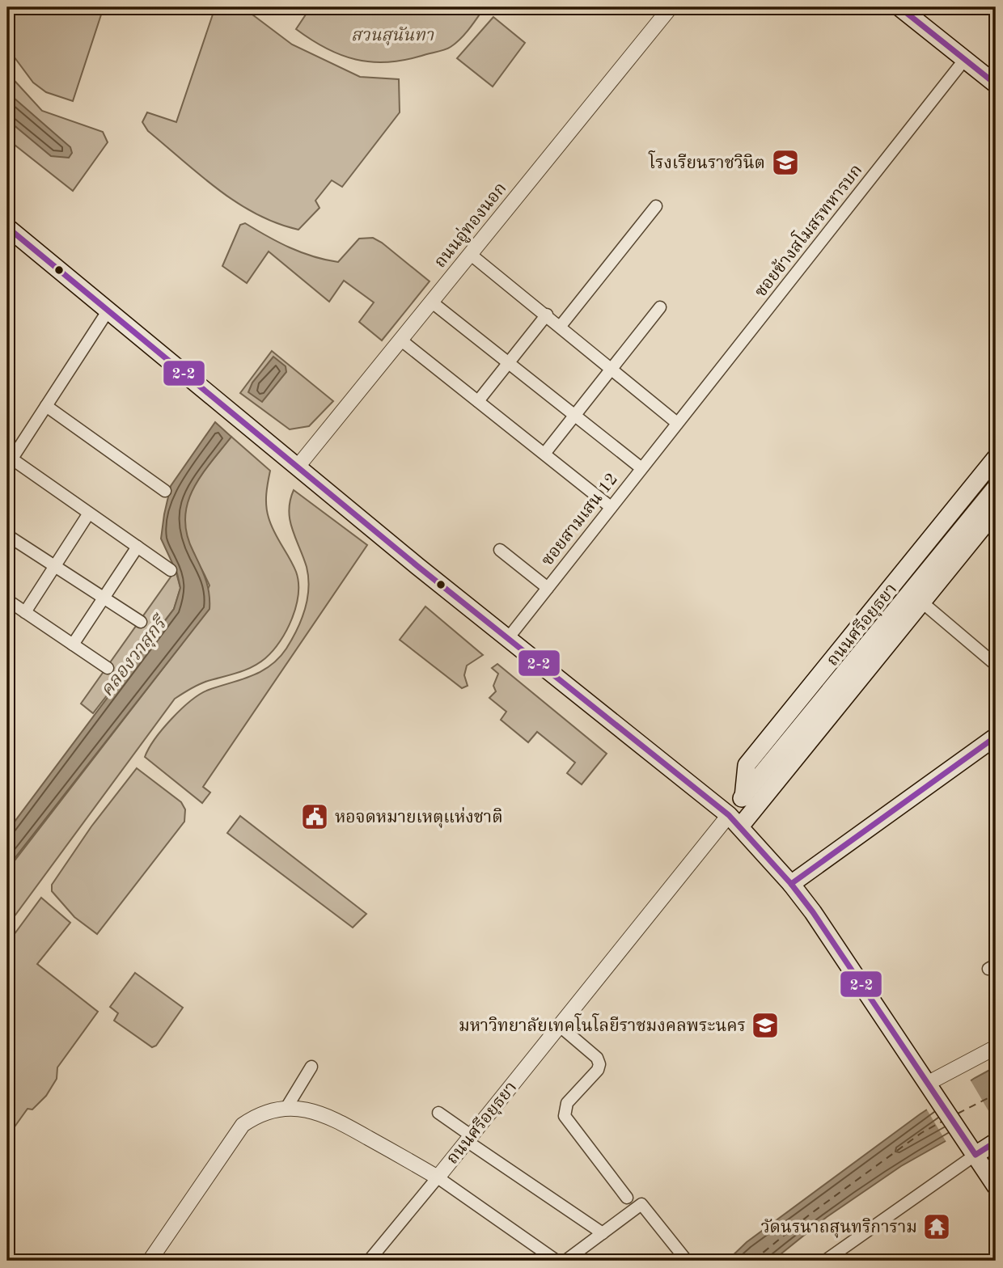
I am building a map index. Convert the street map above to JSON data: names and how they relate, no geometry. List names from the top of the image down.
{
  "streets": {
    "main road": ["ถนนศรีอยุธยา"],
    "street": ["ถนนอู่ทองนอก", "ซอยข้างสโมสรทหารบก", "ซอยสามเสน 12"]
  },
  "crossings": [
    ["ซอยข้างสโมสรทหารบก", "ซอยสามเสน 12"]
  ],
  "water": ["คลองวาสุกรี"],
  "parks": ["สวนสุนันทา"],
  "places": {
    "school or university": ["โรงเรียนราชวินิต", "มหาวิทยาลัยเทคโนโลยีราชมงคลพระนคร"],
    "public building": ["หอจดหมายเหตุแห่งชาติ"],
    "temple": ["วัดนรนาถสุนทริการาม"]
  },
  "lines": ["transit line 2-2"]
}
